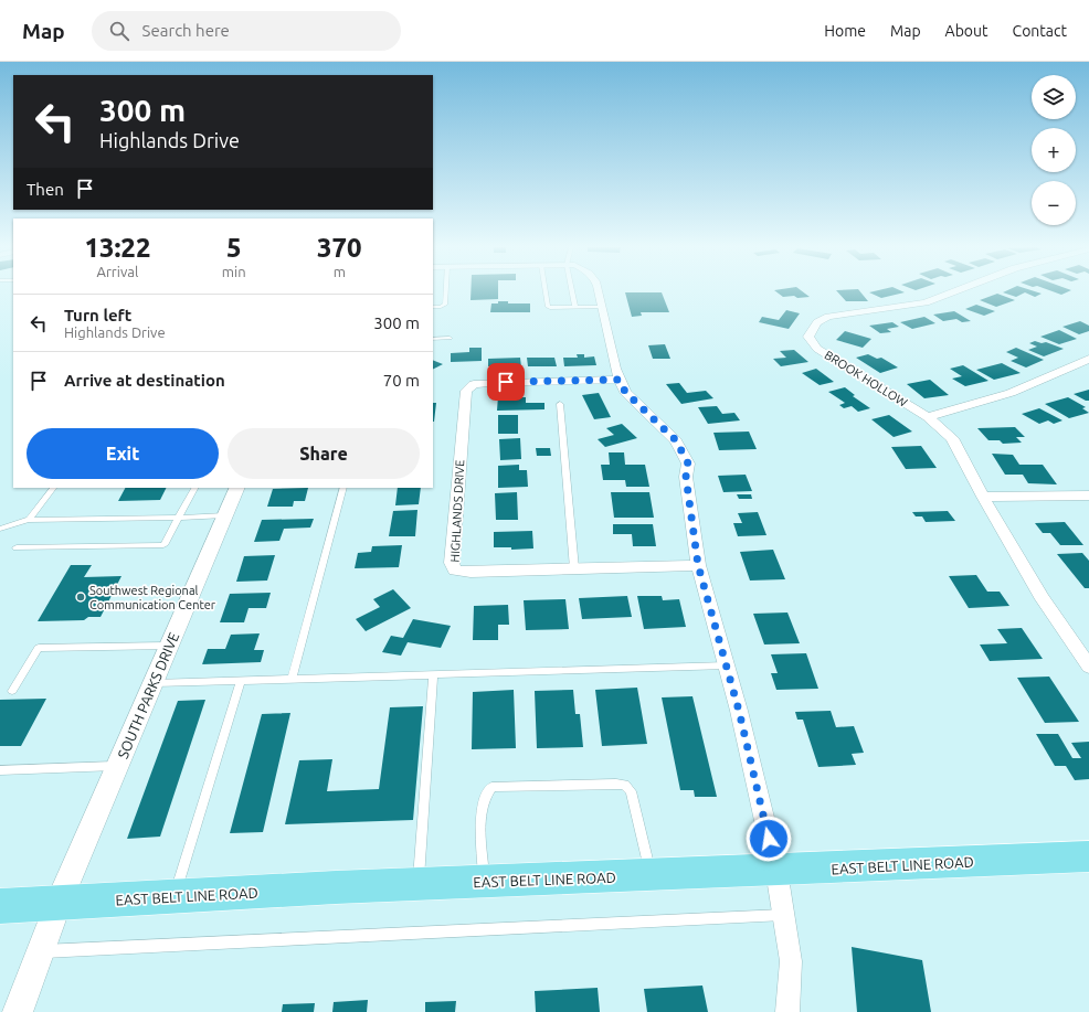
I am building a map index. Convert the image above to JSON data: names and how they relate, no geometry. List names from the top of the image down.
{
  "streets": {
    "main road": ["EAST BELT LINE ROAD"],
    "street": ["BROOK HOLLOW", "HIGHLANDS DRIVE", "SOUTH PARKS DRIVE"]
  },
  "crossings": [
    ["SOUTH PARKS DRIVE", "EAST BELT LINE ROAD"]
  ],
  "places": ["Southwest Regional Communication Center"],
  "page": {
    "header": "Map",
    "search": "Search here",
    "nav": [
      "Home",
      "Map",
      "About",
      "Contact"
    ],
    "map_buttons": ["+", "−"],
    "turn": ["300 m", "Highlands Drive"],
    "then": "Then",
    "eta": [
      "13:22",
      "Arrival",
      "5",
      "min",
      "370",
      "m"
    ],
    "list": [
      {
        "name": "Turn left",
        "note": "Highlands Drive",
        "value": "300 m"
      },
      {
        "name": "Arrive at destination",
        "value": "70 m"
      }
    ],
    "buttons": ["Exit", "Share"]
  }
}
